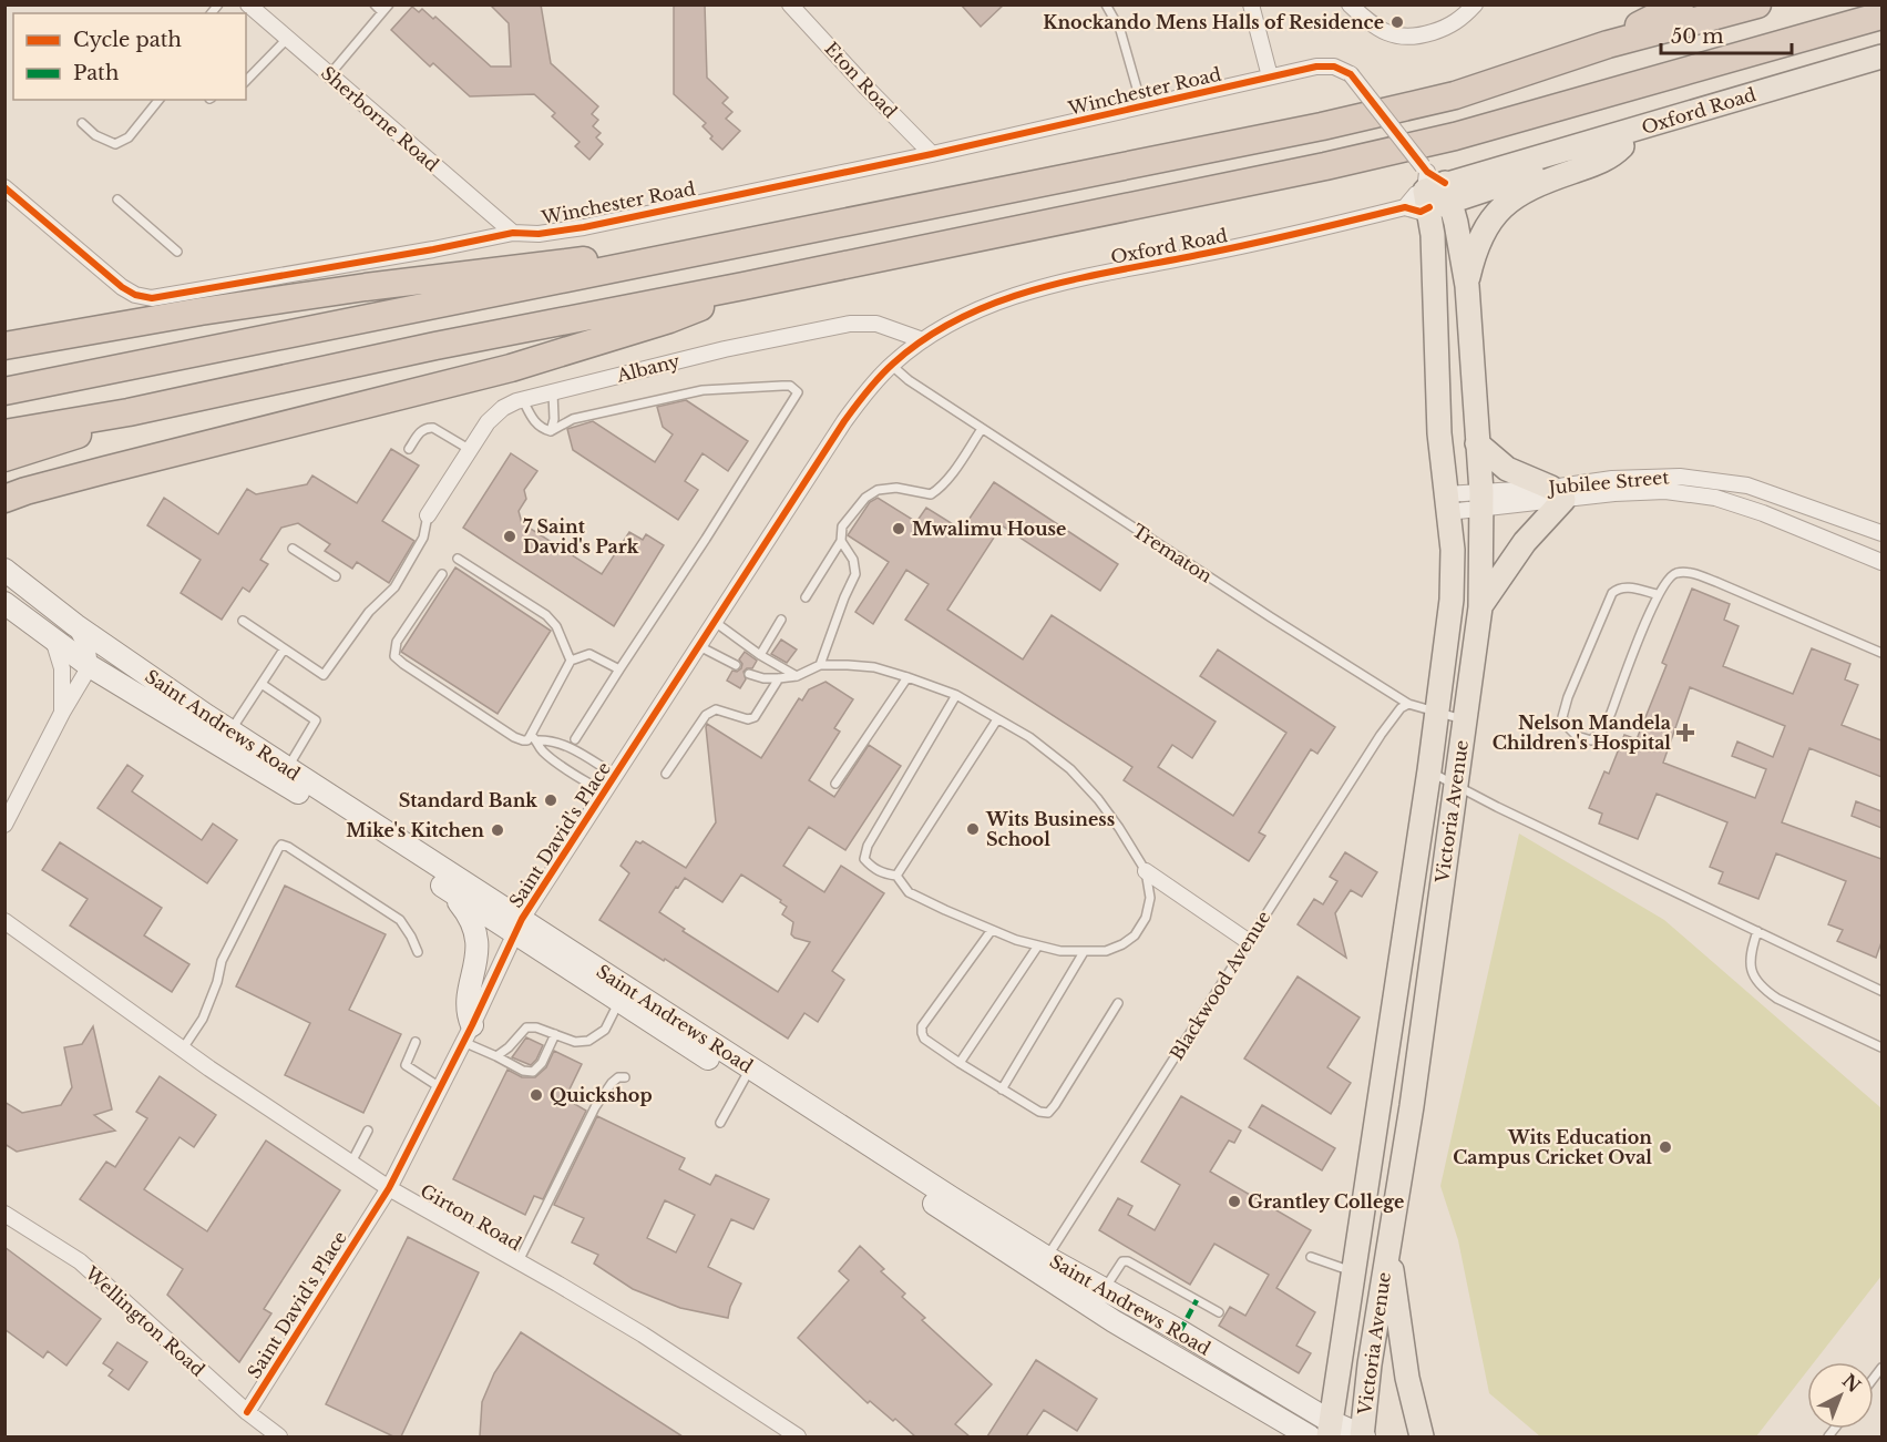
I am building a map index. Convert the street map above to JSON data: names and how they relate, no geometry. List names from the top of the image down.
{
  "streets": {
    "main road": ["Oxford Road", "Saint Andrews Road", "Victoria Avenue"],
    "street": [
      "Eton Road",
      "Winchester Road",
      "Sherborne Road",
      "Albany",
      "Jubilee Street",
      "Saint David's Place",
      "Girton Road",
      "Wellington Road"
    ],
    "lane": ["Trematon", "Blackwood Avenue"]
  },
  "crossings": [
    ["Eton Road", "Winchester Road"],
    ["Winchester Road", "Oxford Road"],
    ["Winchester Road", "Sherborne Road"],
    ["Winchester Road", "Victoria Avenue"],
    ["Oxford Road", "Albany"],
    ["Oxford Road", "Victoria Avenue"],
    ["Oxford Road", "Saint David's Place"],
    ["Albany", "Saint David's Place"],
    ["Jubilee Street", "Victoria Avenue"],
    ["Trematon", "Victoria Avenue"],
    ["Trematon", "Saint David's Place"],
    ["Trematon", "Blackwood Avenue"],
    ["Saint Andrews Road", "Victoria Avenue"],
    ["Saint Andrews Road", "Saint David's Place"],
    ["Saint Andrews Road", "Blackwood Avenue"],
    ["Saint David's Place", "Girton Road"],
    ["Saint David's Place", "Wellington Road"]
  ],
  "places": {
    "other": [
      "Knockando Mens Halls of Residence",
      "Mwalimu House",
      "7 Saint David's Park",
      "Standard Bank",
      "Wits Business School",
      "Mike's Kitchen",
      "Quickshop",
      "Wits Education Campus Cricket Oval",
      "Grantley College"
    ],
    "health": ["Nelson Mandela Children's Hospital"]
  },
  "legend": ["Cycle path", "Path"],
  "scale_bar": "50 m",
  "north": "top right"
}
